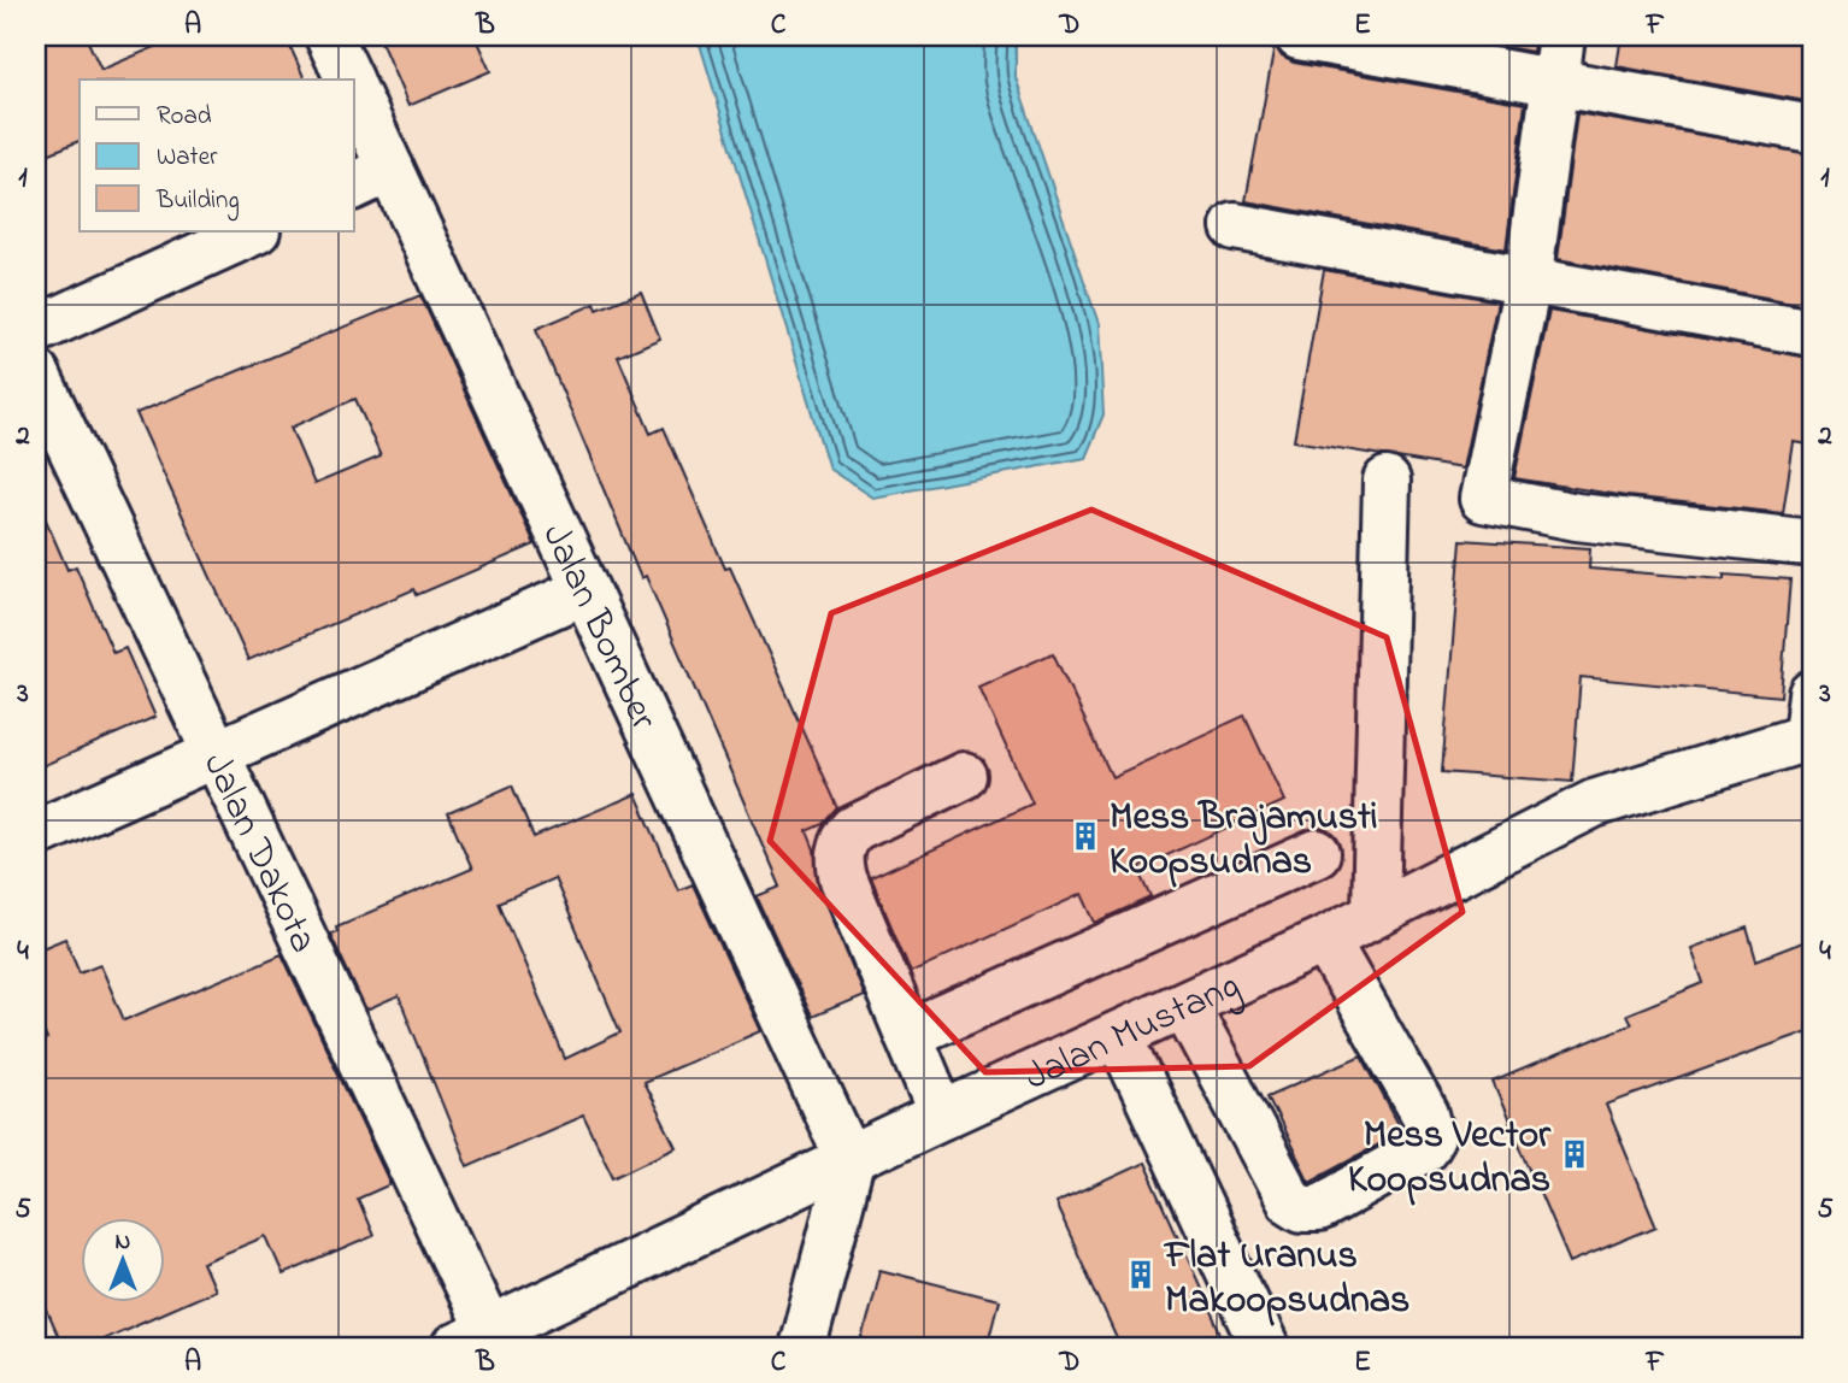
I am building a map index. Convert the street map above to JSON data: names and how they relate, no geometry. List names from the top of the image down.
{
  "streets": {
    "lane": ["Jalan Bomber", "Jalan Dakota", "Jalan Mustang"]
  },
  "crossings": [
    ["Jalan Bomber", "Jalan Mustang"],
    ["Jalan Dakota", "Jalan Mustang"]
  ],
  "places": {
    "building": ["Mess Brajamusti Koopsudnas", "Mess Vector Koopsudnas", "Flat Uranus Makoopsudnas"]
  },
  "legend": ["Road", "Water", "Building"],
  "north": "top",
  "grid": {
    "columns": [
      "A",
      "B",
      "C",
      "D",
      "E",
      "F"
    ],
    "rows": [
      "1",
      "2",
      "3",
      "4",
      "5"
    ]
  }
}
